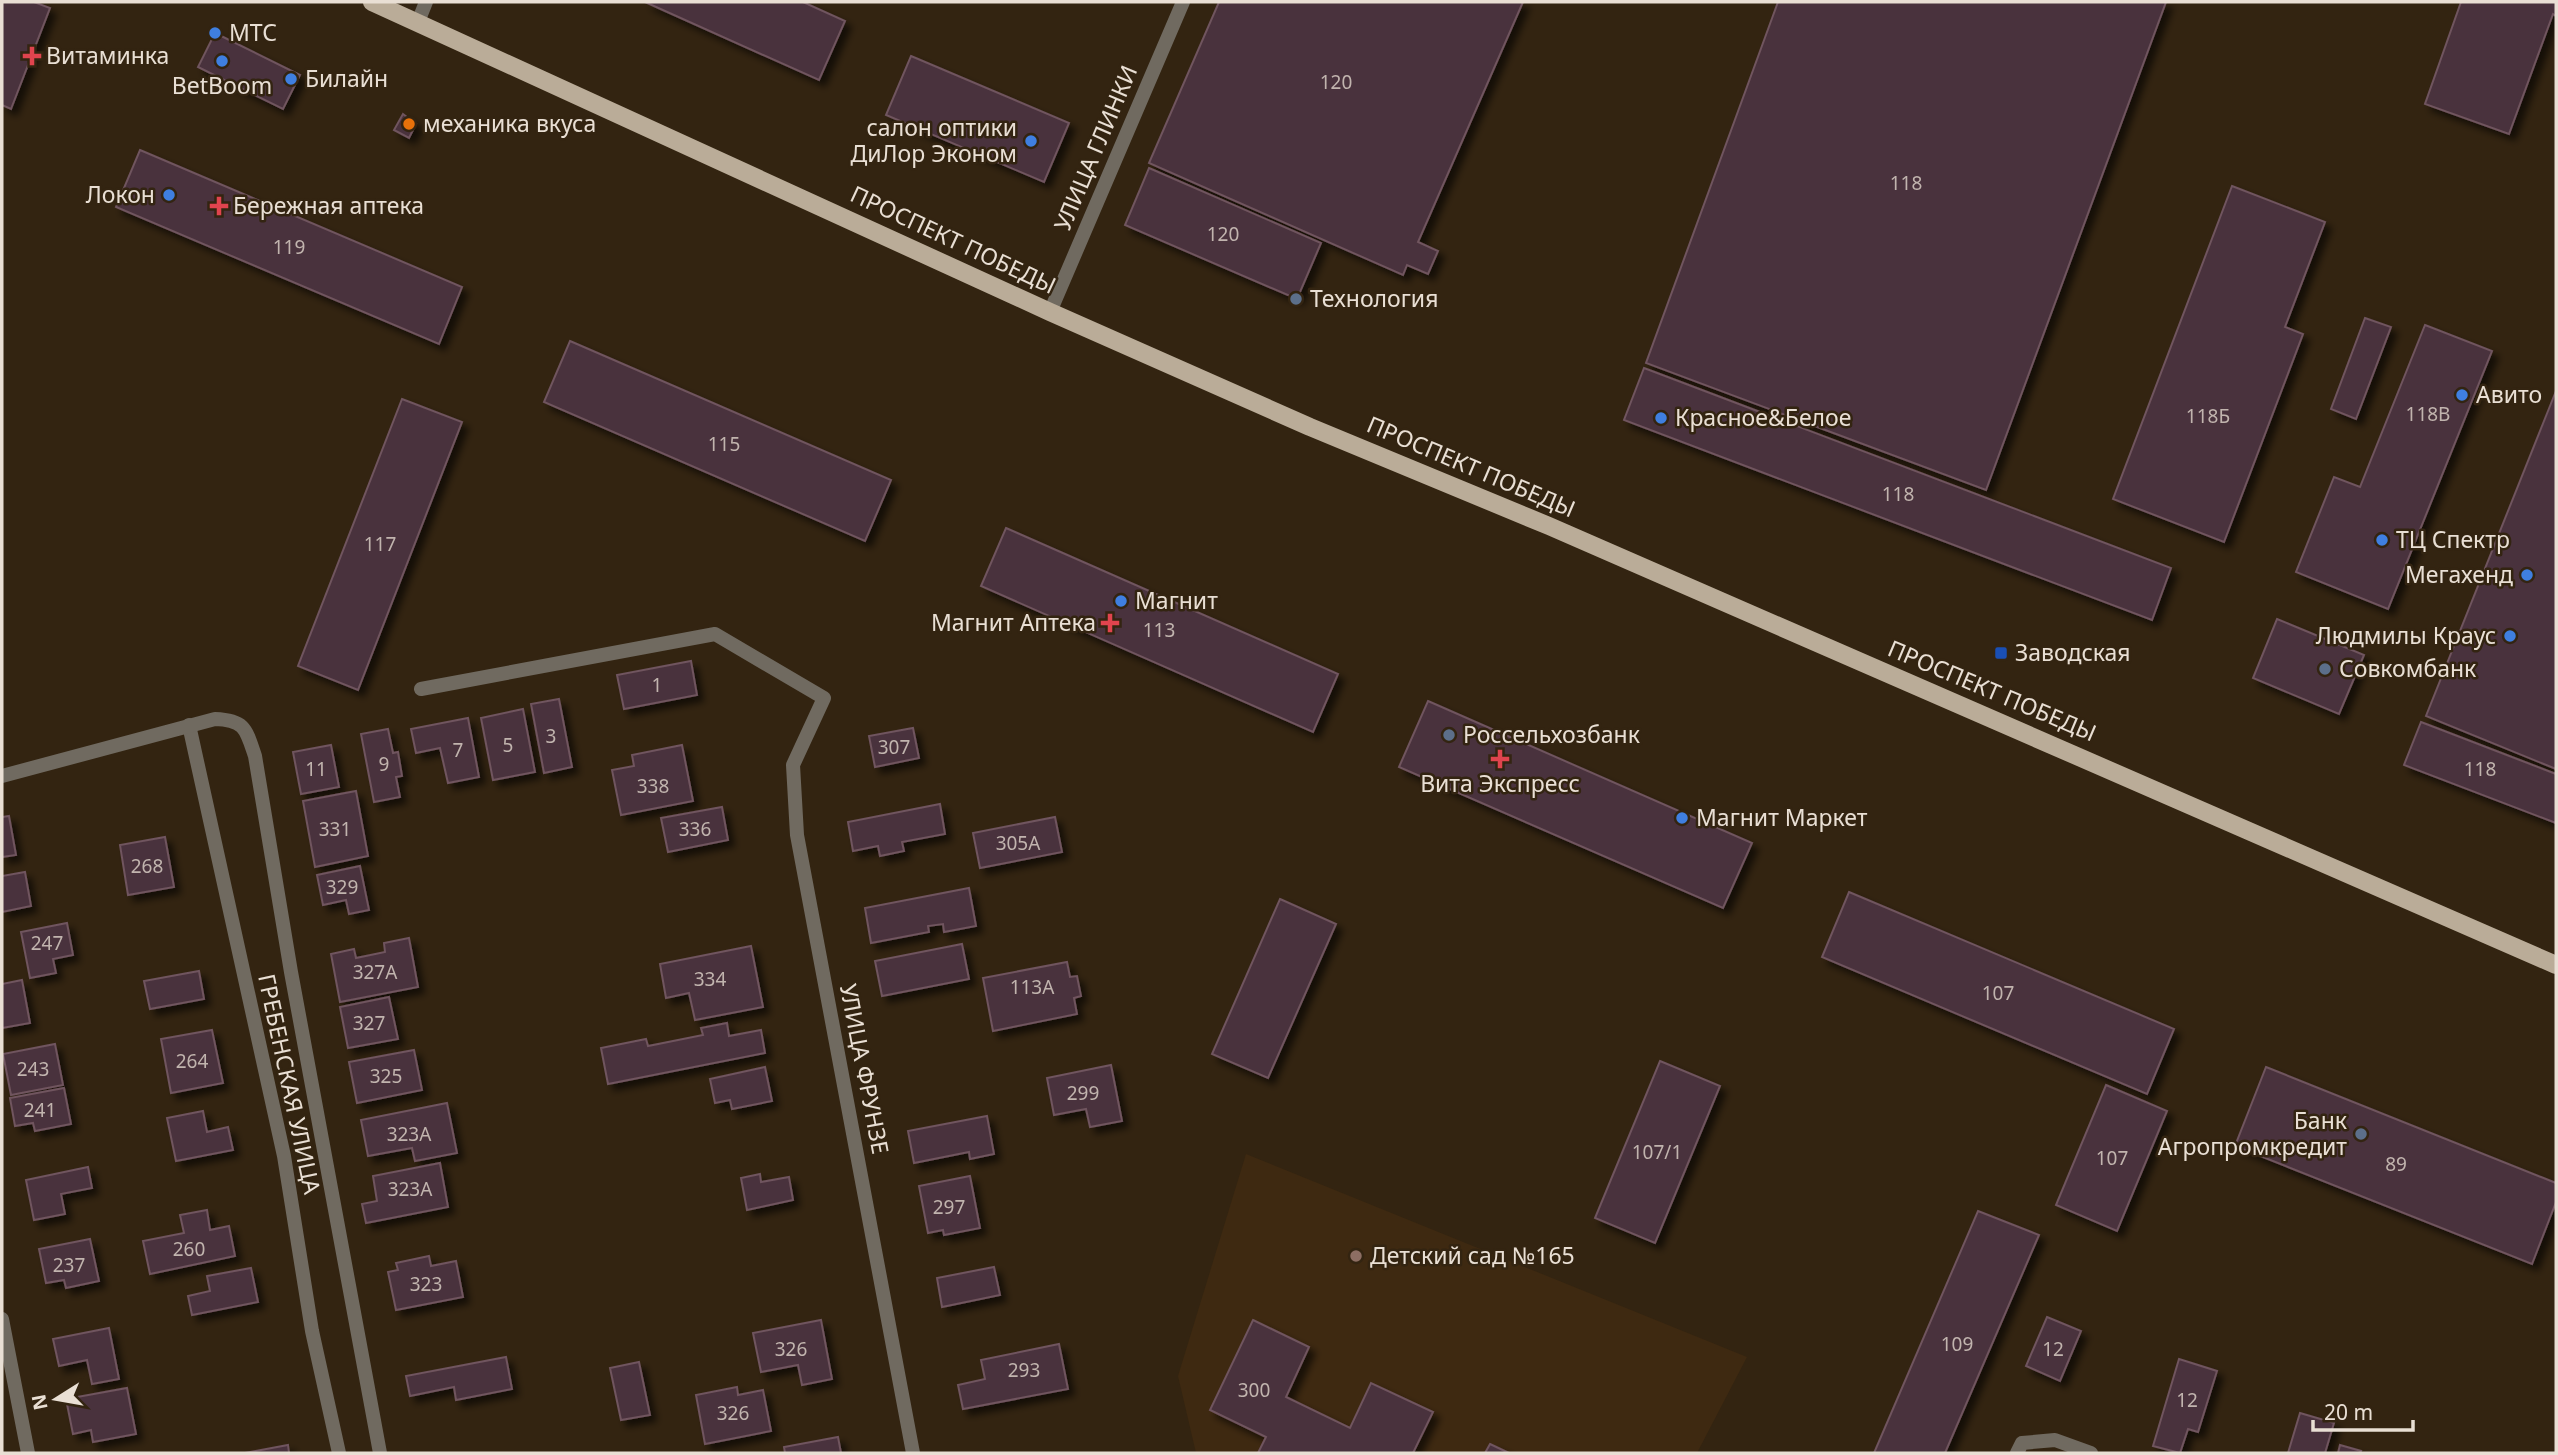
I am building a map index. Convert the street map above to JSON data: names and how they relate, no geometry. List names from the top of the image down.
{
  "streets": {
    "main road": ["ПРОСПЕКТ ПОБЕДЫ"],
    "street": ["УЛИЦА ГЛИНКИ", "УЛИЦА ФРУНЗЕ", "ГРЕБЕНСКАЯ УЛИЦА"]
  },
  "crossings": [
    ["УЛИЦА ГЛИНКИ", "ПРОСПЕКТ ПОБЕДЫ"]
  ],
  "places": {
    "other": [
      "МТС",
      "BetBoom",
      "Билайн",
      "механика вкуса",
      "салон оптики ДиЛор Эконом",
      "Локон",
      "Технология",
      "Авито",
      "Красное&Белое",
      "ТЦ Спектр",
      "Мегахенд",
      "Магнит",
      "Людмилы Краус",
      "Совкомбанк",
      "Россельхозбанк",
      "Магнит Маркет",
      "Банк Агропромкредит",
      "Детский сад №165"
    ],
    "health": [
      "Витаминка",
      "Бережная аптека",
      "Магнит Аптека",
      "Вита Экспресс"
    ],
    "transit": ["Заводская"]
  },
  "house_numbers": [
    "120",
    "118",
    "120",
    "119",
    "118В",
    "118Б",
    "115",
    "118",
    "117",
    "113",
    "1",
    "3",
    "5",
    "307",
    "7",
    "9",
    "11",
    "118",
    "338",
    "331",
    "336",
    "305А",
    "268",
    "329",
    "247",
    "327А",
    "334",
    "113А",
    "107",
    "327",
    "264",
    "243",
    "325",
    "299",
    "241",
    "323А",
    "107/1",
    "107",
    "89",
    "323А",
    "297",
    "260",
    "237",
    "323",
    "109",
    "326",
    "12",
    "293",
    "300",
    "12",
    "326"
  ],
  "scale_bar": "20 m",
  "north": "left"
}
